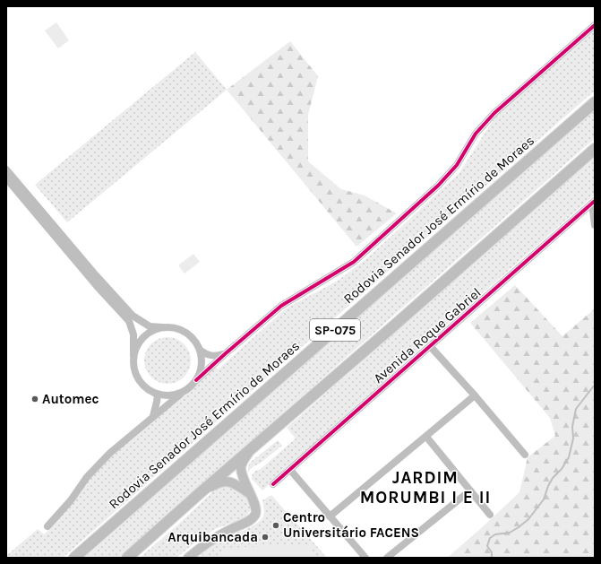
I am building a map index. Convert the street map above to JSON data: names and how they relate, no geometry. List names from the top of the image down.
{
  "streets": {
    "highway": ["Rodovia Senador José Ermírio de Moraes", "SP-075"],
    "street": ["Avenida Roque Gabriel"]
  },
  "districts": ["JARDIM MORUMBI I E II"],
  "places": ["Automec", "Centro Universitário FACENS", "Arquibancada"]
}
